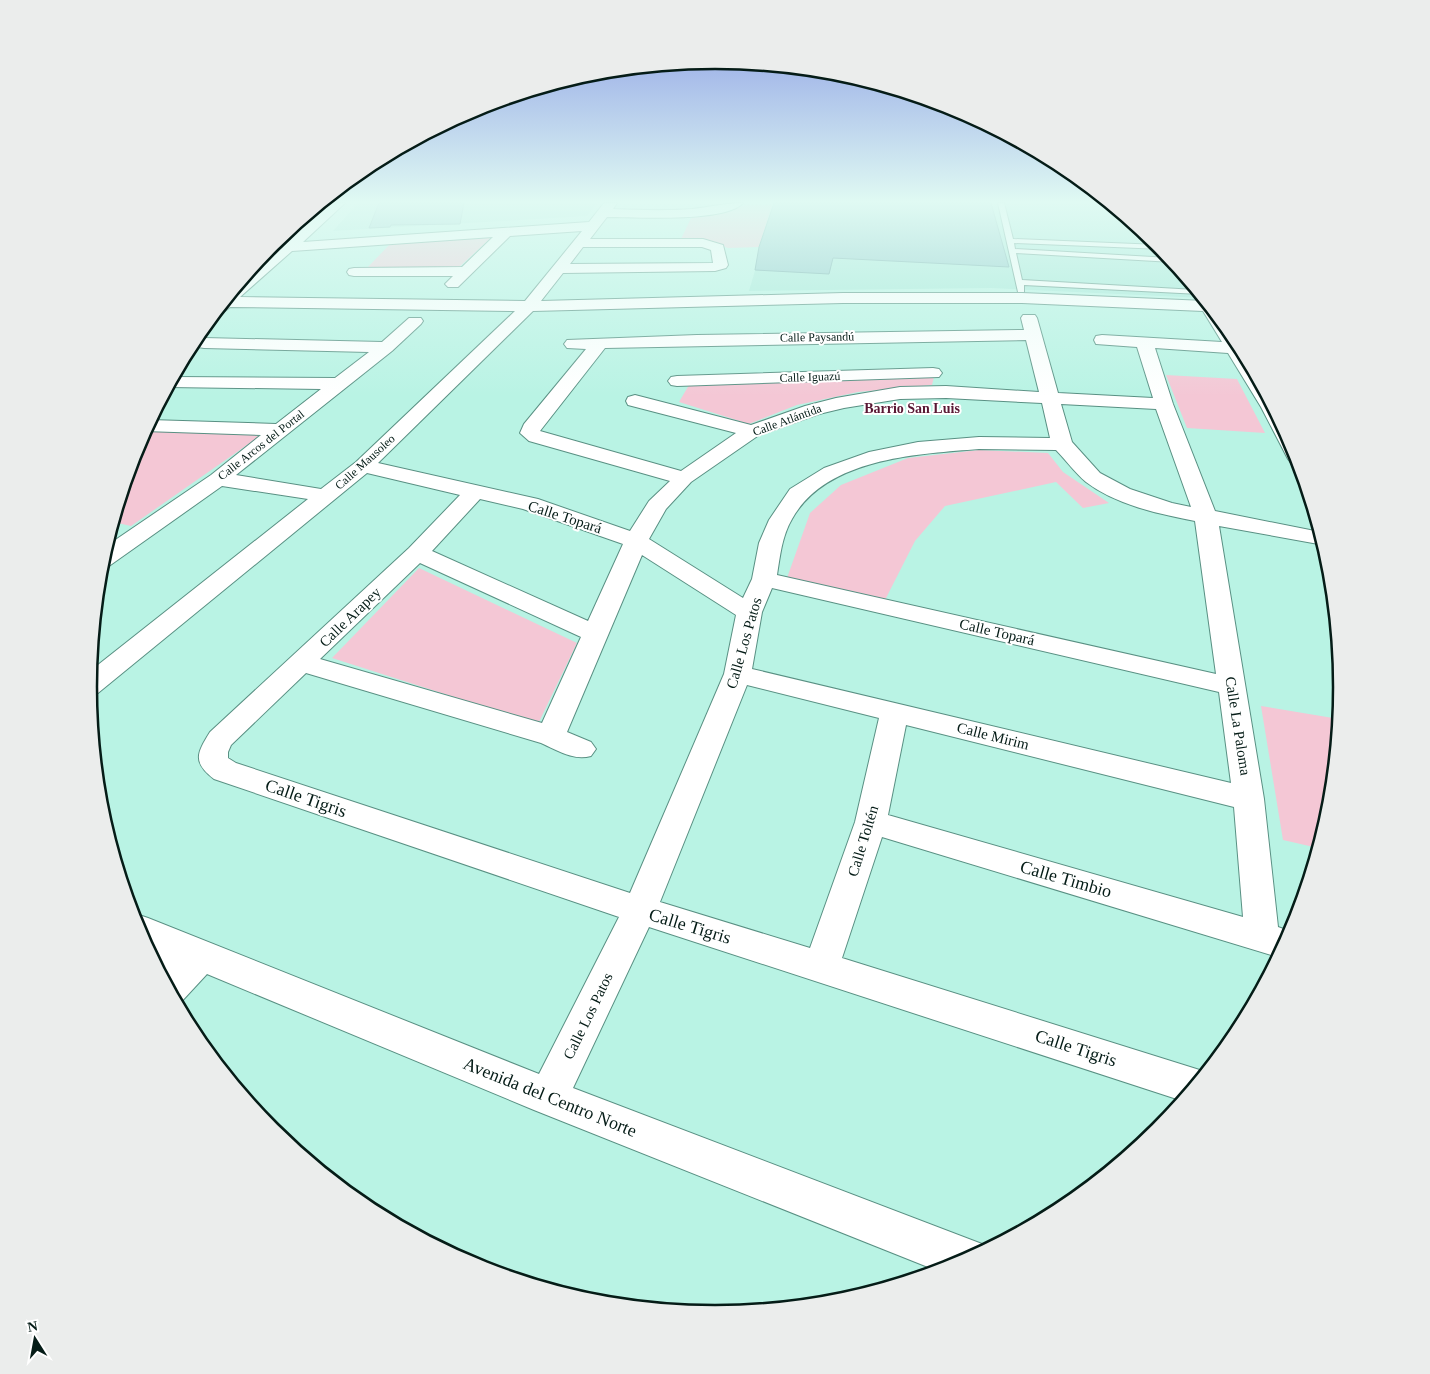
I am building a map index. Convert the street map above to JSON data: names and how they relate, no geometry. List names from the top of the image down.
{
  "streets": {
    "street": [
      "Calle Paysandú",
      "Calle Iguazú",
      "Calle Atlántida",
      "Calle Arcos del Portal",
      "Calle Mausoleo",
      "Calle Topará",
      "Calle Arapey",
      "Calle Los Patos",
      "Calle La Paloma",
      "Calle Mirim",
      "Calle Tigris",
      "Calle Toltén",
      "Calle Timbio",
      "Avenida del Centro Norte"
    ]
  },
  "crossings": [
    ["Calle Iguazú", "Calle Atlántida"],
    ["Calle Atlántida", "Calle Topará"],
    ["Calle Atlántida", "Calle La Paloma"],
    ["Calle Mausoleo", "Calle Topará"],
    ["Calle Topará", "Calle Arapey"],
    ["Calle Topará", "Calle Los Patos"],
    ["Calle Topará", "Calle La Paloma"],
    ["Calle Arapey", "Calle Tigris"],
    ["Calle Los Patos", "Calle Mirim"],
    ["Calle Los Patos", "Calle Tigris"],
    ["Calle Los Patos", "Avenida del Centro Norte"],
    ["Calle La Paloma", "Calle Mirim"],
    ["Calle La Paloma", "Calle Timbio"],
    ["Calle Mirim", "Calle Toltén"],
    ["Calle Tigris", "Calle Toltén"],
    ["Calle Toltén", "Calle Timbio"]
  ],
  "districts": ["Barrio San Luis"],
  "north": "top"
}
